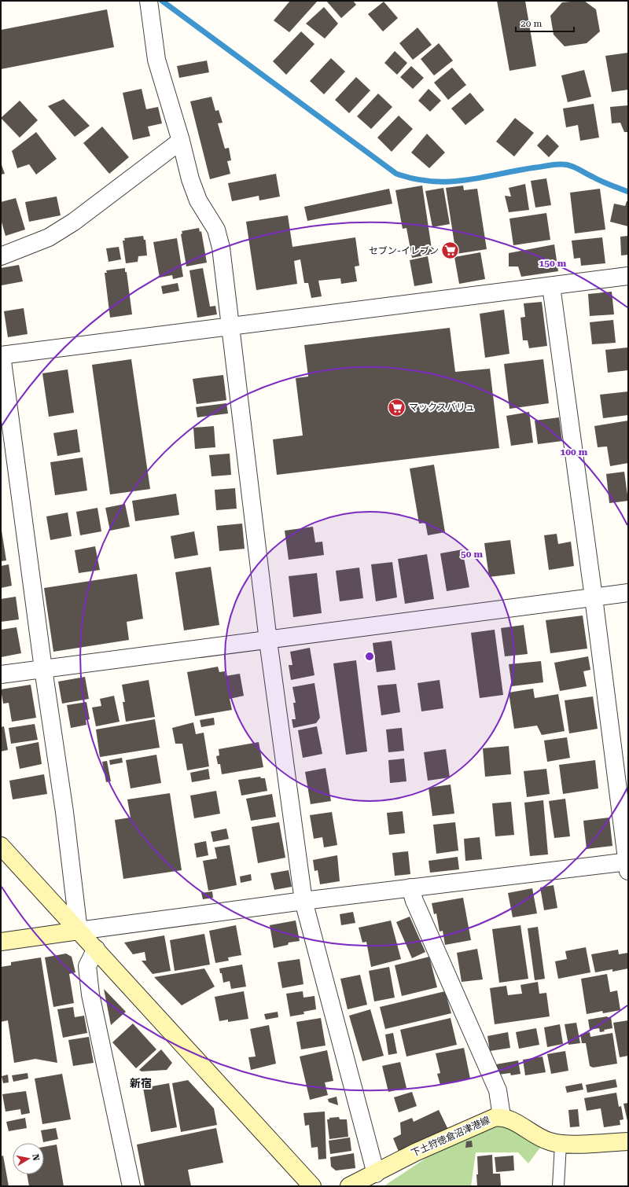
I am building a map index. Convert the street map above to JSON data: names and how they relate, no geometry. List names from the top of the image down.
{
  "streets": {
    "street": ["下土狩徳倉沼津港線"]
  },
  "districts": ["新宿"],
  "places": {
    "supermarket": ["セブン-イレブン", "マックスバリュ"]
  },
  "scale_bar": "20 m",
  "north": "right",
  "rings": ["150 m", "100 m", "50 m"]
}
